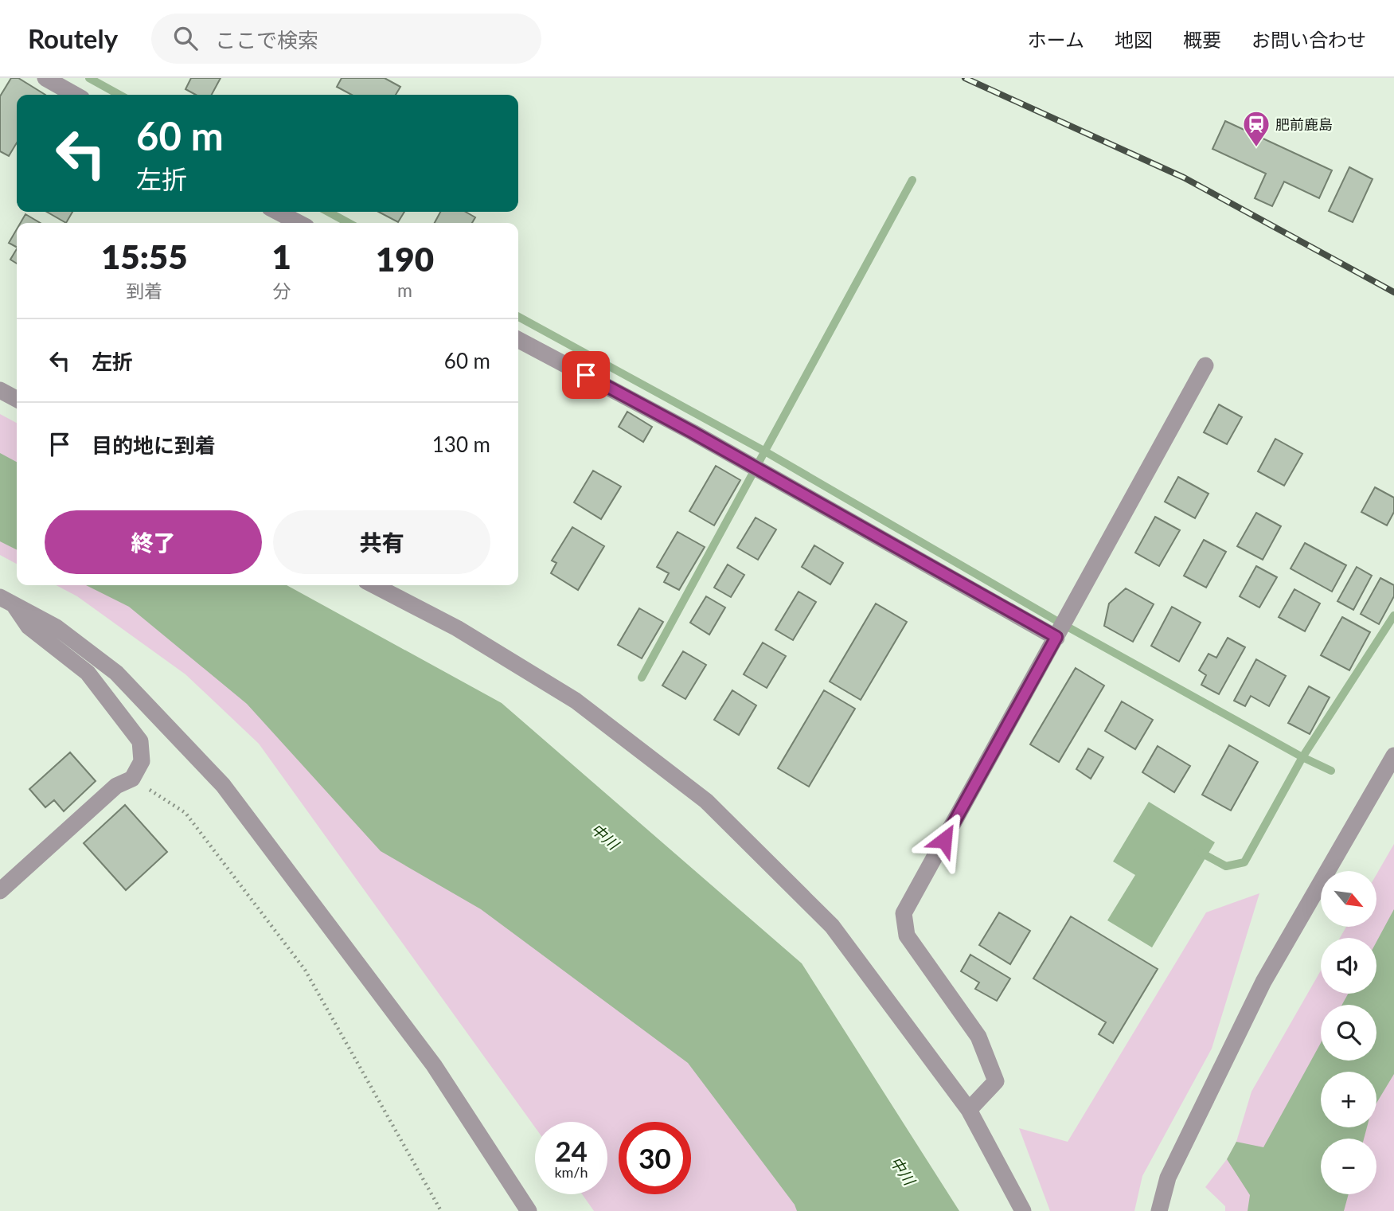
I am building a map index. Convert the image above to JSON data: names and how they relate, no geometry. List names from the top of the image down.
{
  "water": ["中川"],
  "places": {
    "station": ["肥前鹿島"]
  },
  "north": "bottom right",
  "page": {
    "header": "Routely",
    "search": "ここで検索",
    "nav": [
      "ホーム",
      "地図",
      "概要",
      "お問い合わせ"
    ],
    "turn": ["60 m", "左折"],
    "eta": [
      "15:55",
      "到着",
      "1",
      "分",
      "190",
      "m"
    ],
    "list": [
      {
        "name": "左折",
        "value": "60 m"
      },
      {
        "name": "目的地に到着",
        "value": "130 m"
      }
    ],
    "buttons": ["終了", "共有"],
    "map_buttons": ["+", "−"],
    "speed": "24 km/h",
    "limit": "30"
  }
}
